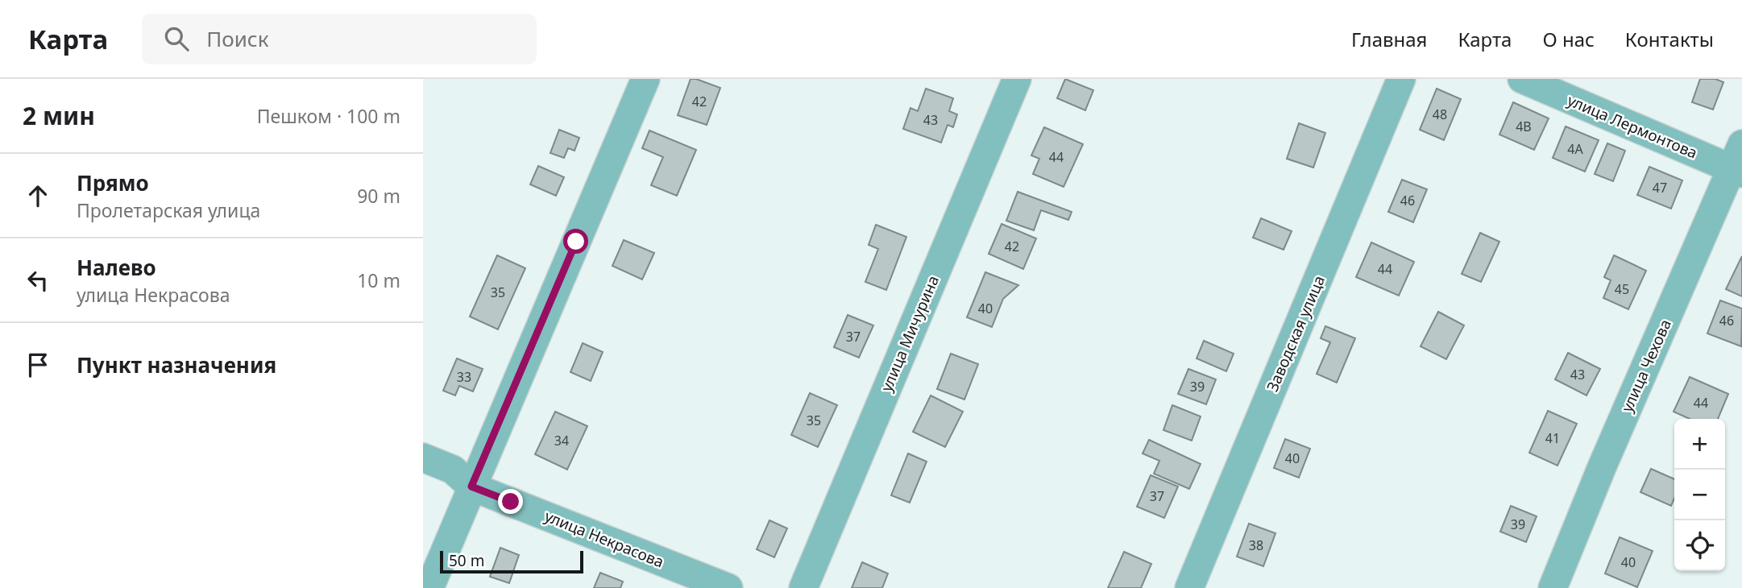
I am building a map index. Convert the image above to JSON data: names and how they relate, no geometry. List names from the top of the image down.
{
  "streets": {
    "street": [
      "улица Лермонтова",
      "улица Мичурина",
      "Заводская улица",
      "улица Чехова",
      "улица Некрасова"
    ]
  },
  "crossings": [
    ["улица Лермонтова", "улица Чехова"]
  ],
  "house_numbers": [
    "42",
    "48",
    "43",
    "4В",
    "4А",
    "44",
    "47",
    "46",
    "42",
    "44",
    "45",
    "35",
    "40",
    "46",
    "37",
    "43",
    "33",
    "39",
    "44",
    "35",
    "41",
    "34",
    "40",
    "37",
    "39",
    "38",
    "40"
  ],
  "scale_bar": "50 m",
  "page": {
    "header": "Карта",
    "search": "Поиск",
    "nav": [
      "Главная",
      "Карта",
      "О нас",
      "Контакты"
    ],
    "heading": ["2 мин", "Пешком · 100 m"],
    "list": [
      ["Прямо", "Пролетарская улица", "90 m"],
      ["Налево", "улица Некрасова", "10 m"],
      "Пункт назначения"
    ],
    "map_buttons": ["+", "−"],
    "scale": "50 m"
  }
}
